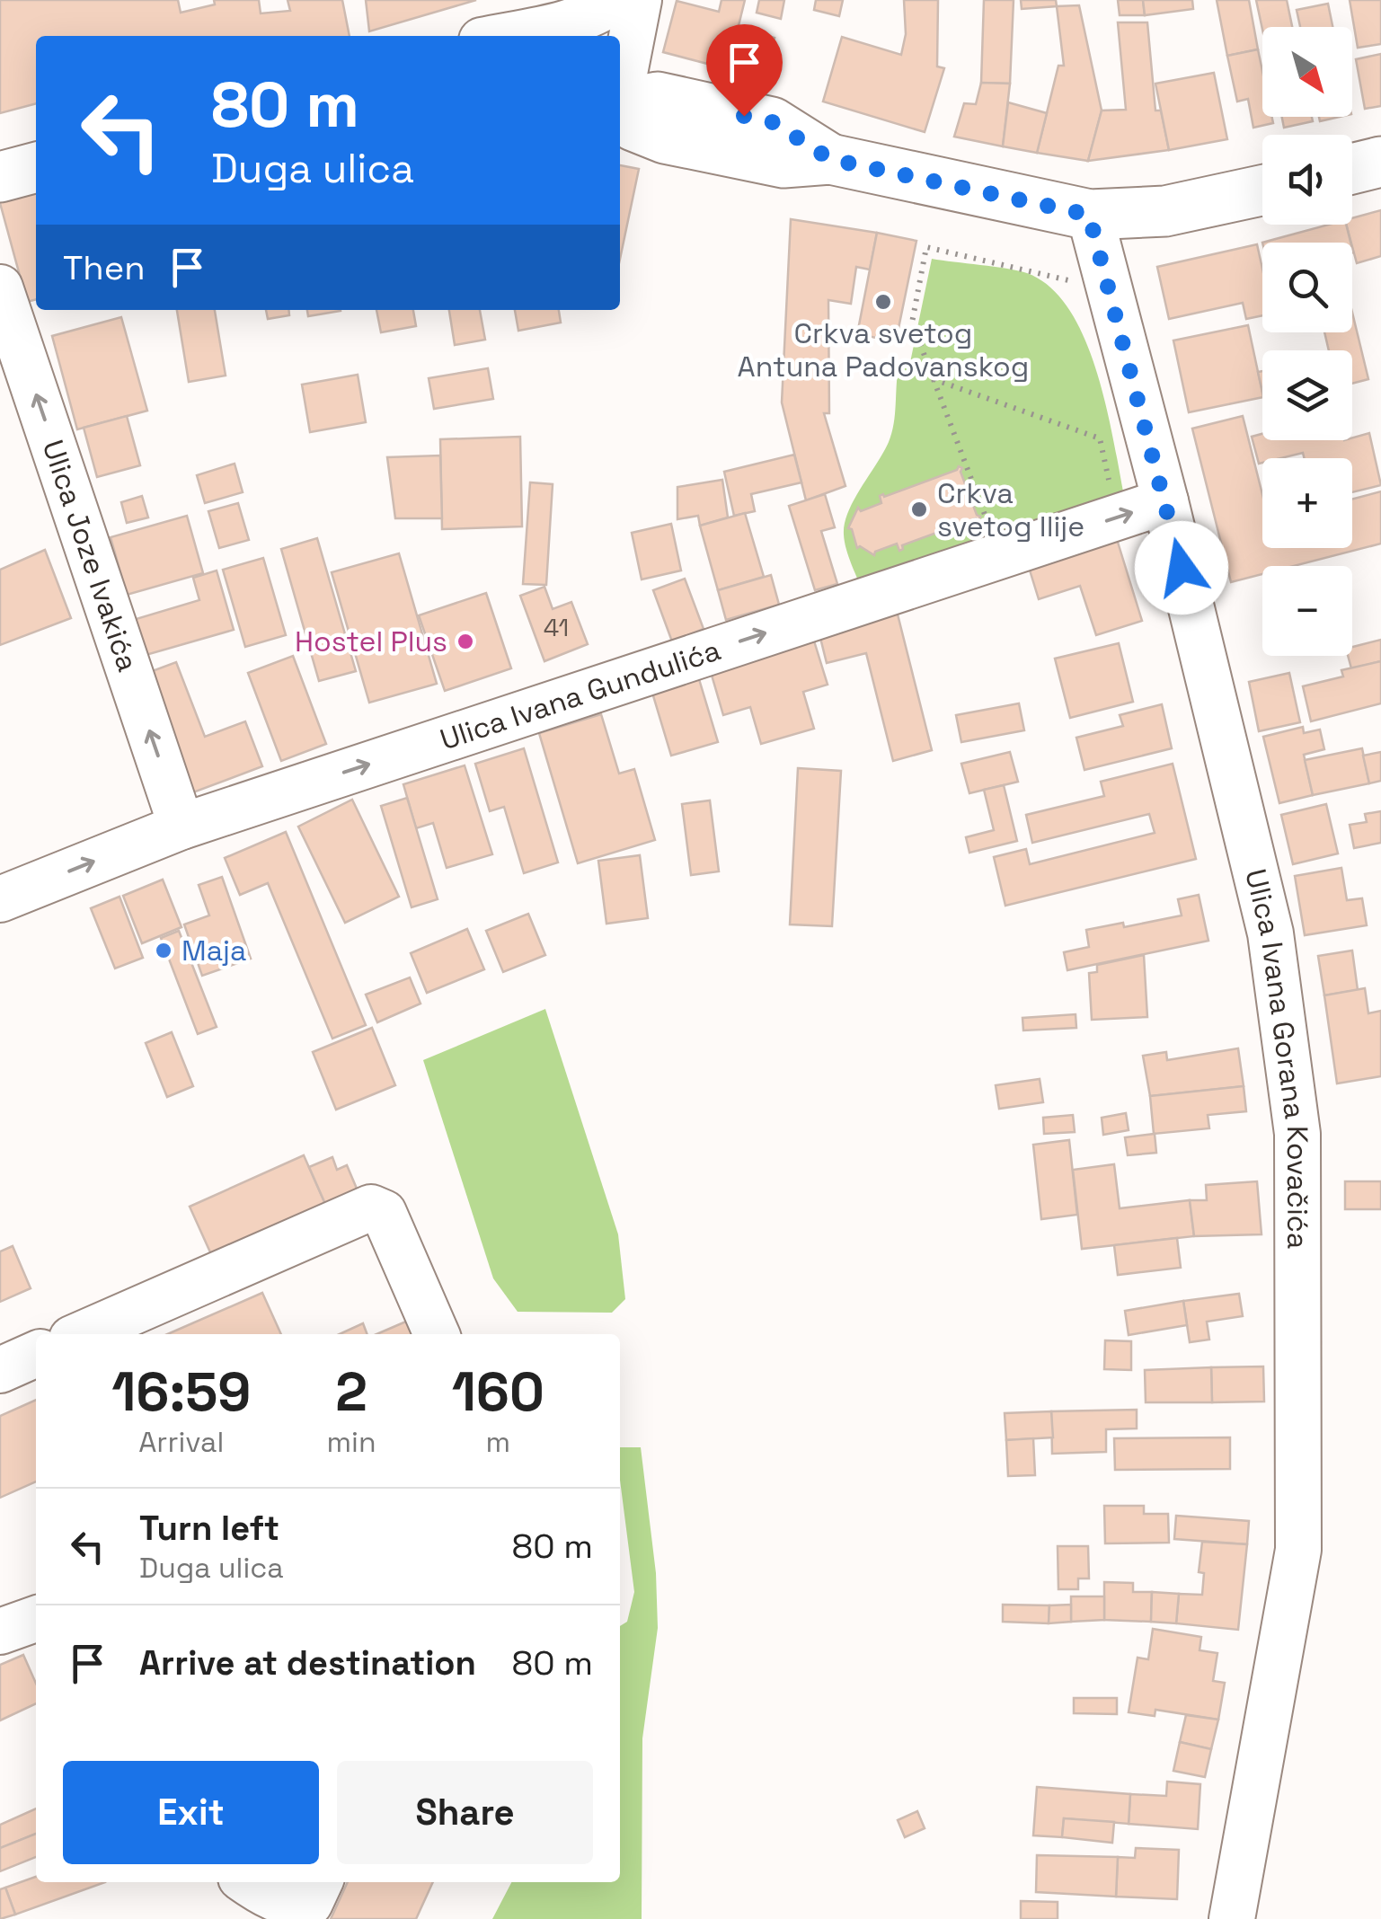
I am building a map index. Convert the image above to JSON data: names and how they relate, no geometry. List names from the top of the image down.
{
  "streets": {
    "street": ["Ulica Joze Ivakića", "Ulica Ivana Gundulića", "Ulica Ivana Gorana Kovačića"]
  },
  "crossings": [
    ["Ulica Joze Ivakića", "Ulica Ivana Gundulića"],
    ["Ulica Ivana Gundulića", "Ulica Ivana Gorana Kovačića"]
  ],
  "one_way": ["Ulica Joze Ivakića", "Ulica Ivana Gundulića"],
  "places": [
    "Crkva svetog Antuna Padovanskog",
    "Crkva svetog Ilije",
    "Hostel Plus",
    "Maja"
  ],
  "house_numbers": ["41"],
  "north": "bottom right",
  "page": {
    "map_buttons": ["+", "−"],
    "turn": ["80 m", "Duga ulica"],
    "then": "Then",
    "eta": [
      "16:59",
      "Arrival",
      "2",
      "min",
      "160",
      "m"
    ],
    "list": [
      {
        "name": "Turn left",
        "note": "Duga ulica",
        "value": "80 m"
      },
      {
        "name": "Arrive at destination",
        "value": "80 m"
      }
    ],
    "buttons": ["Exit", "Share"]
  }
}
